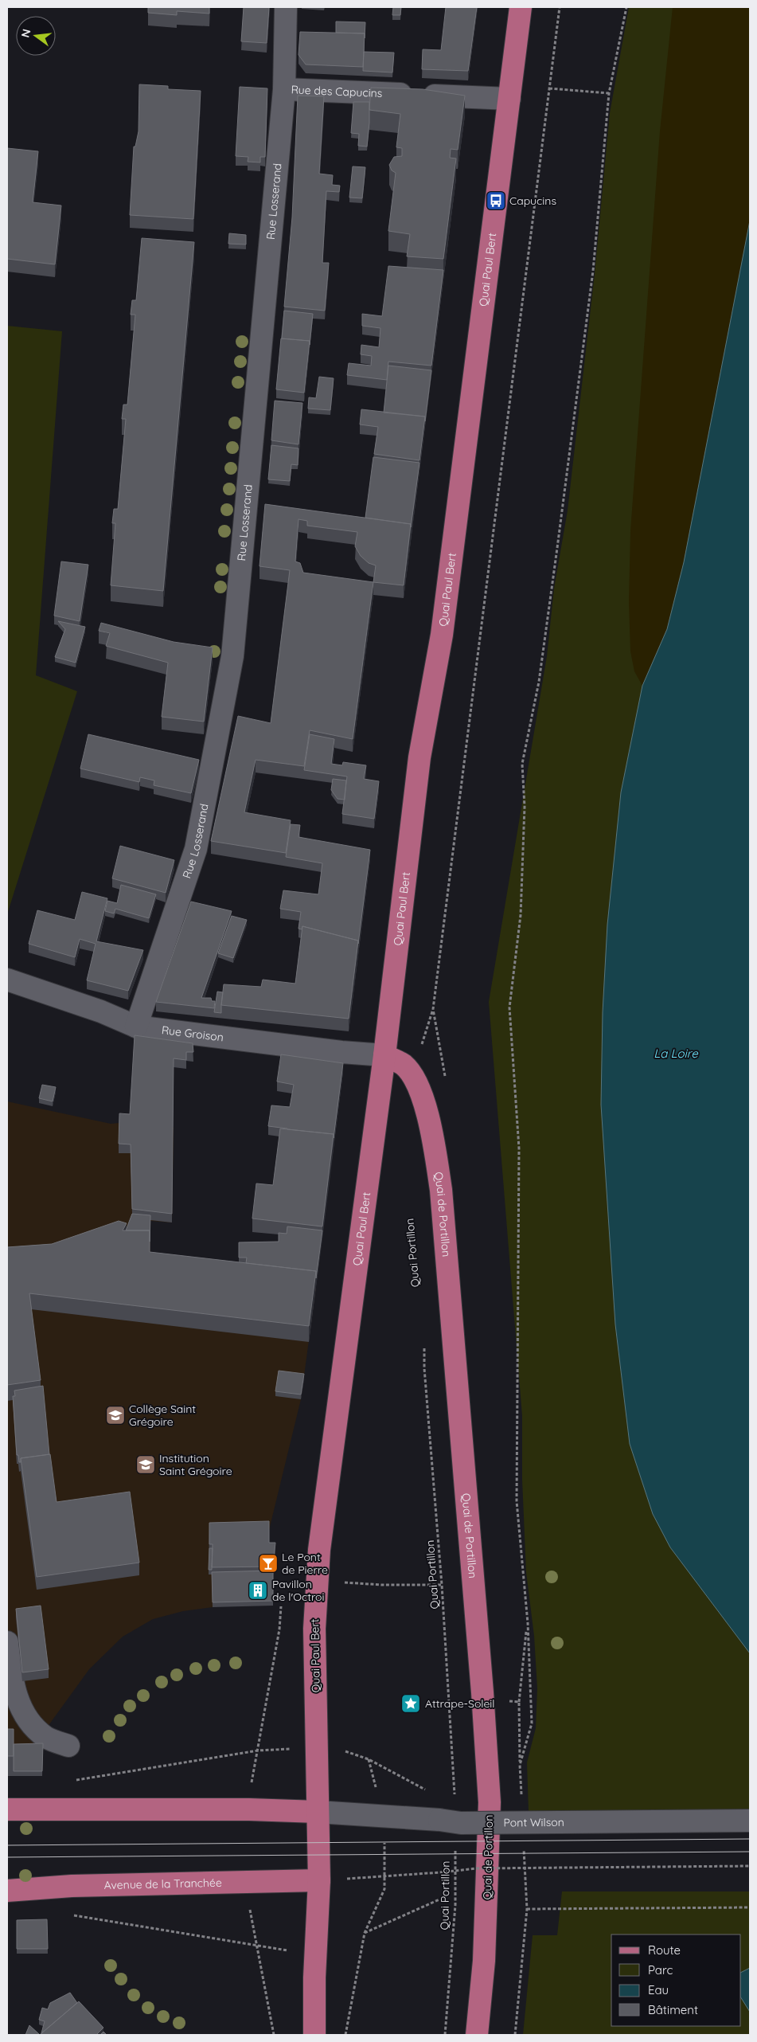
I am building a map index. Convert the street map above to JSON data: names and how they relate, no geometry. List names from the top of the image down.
{
  "streets": {
    "main road": ["Quai Paul Bert", "Quai de Portillon", "Avenue de la Tranchée"],
    "street": [
      "Rue des Capucins",
      "Rue Losserand",
      "Rue Groison",
      "Pont Wilson"
    ],
    "path": ["Quai Portillon"]
  },
  "crossings": [
    ["Rue des Capucins", "Rue Losserand"],
    ["Rue des Capucins", "Quai Paul Bert"],
    ["Rue Losserand", "Rue Groison"],
    ["Quai Paul Bert", "Rue Groison"],
    ["Quai Paul Bert", "Quai de Portillon"],
    ["Quai Paul Bert", "Pont Wilson"],
    ["Quai Paul Bert", "Avenue de la Tranchée"],
    ["Rue Groison", "Quai de Portillon"]
  ],
  "water": ["La Loire"],
  "places": {
    "bus stop": ["Capucins"],
    "school or university": ["Collège Saint Grégoire", "Institution Saint Grégoire"],
    "bar": ["Le Pont de Pierre"],
    "building": ["Pavillon de l'Octroi"],
    "place": ["Attrape-Soleil"]
  },
  "legend": [
    "Route",
    "Parc",
    "Eau",
    "Bâtiment"
  ],
  "north": "left"
}
